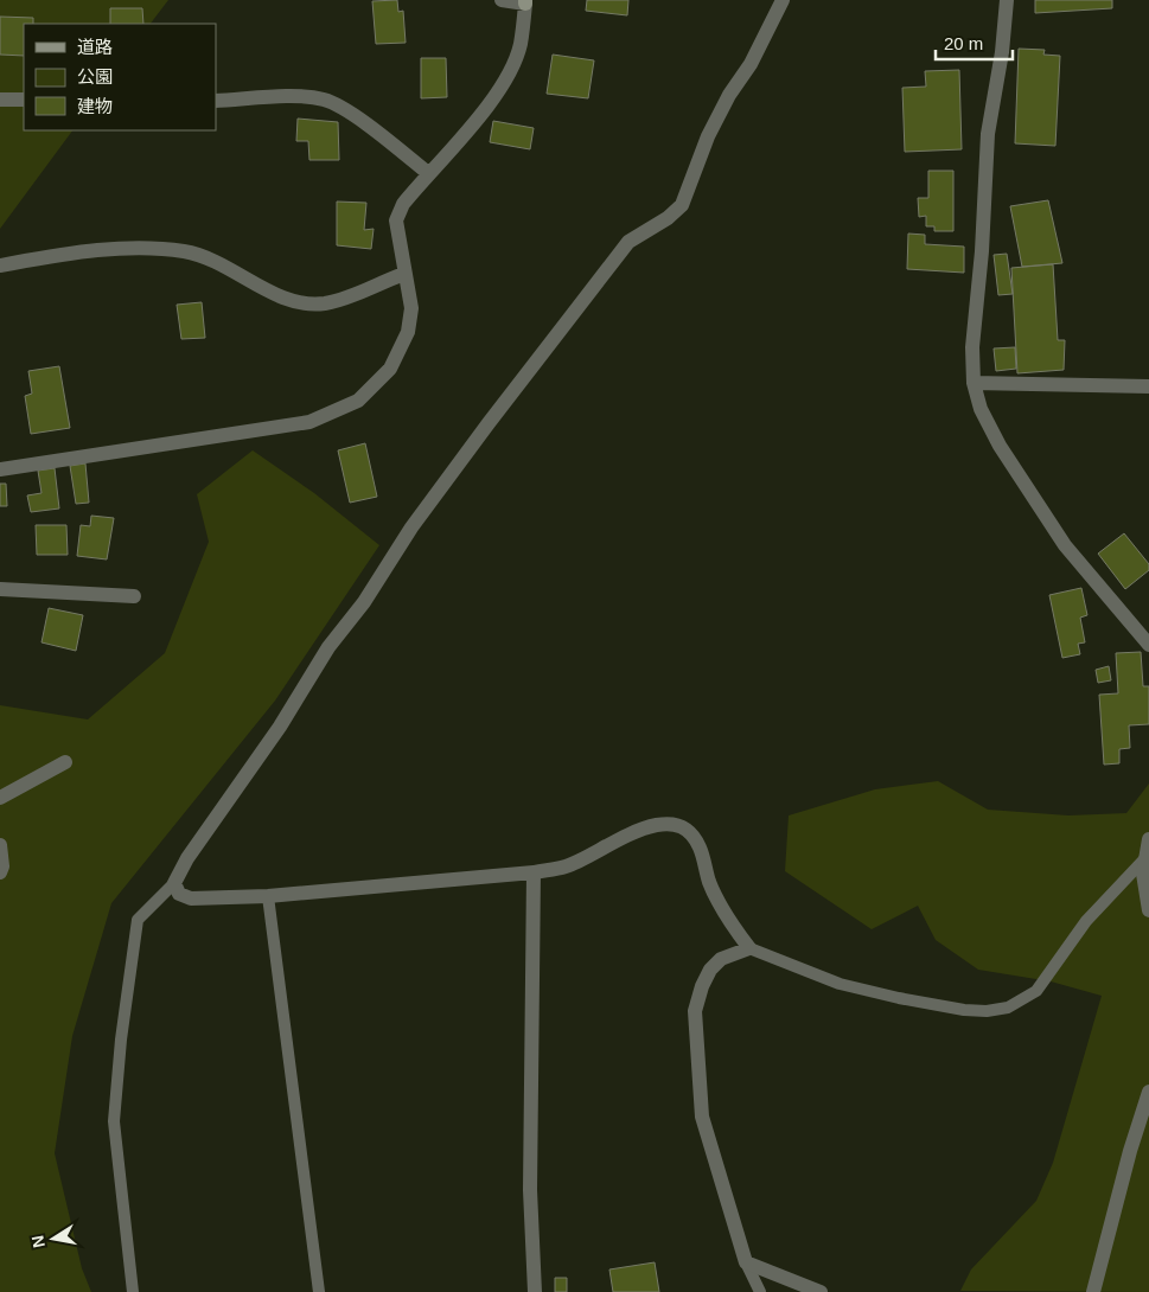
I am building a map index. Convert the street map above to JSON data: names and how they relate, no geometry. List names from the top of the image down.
{
  "legend": ["道路", "公園", "建物"],
  "scale_bar": "20 m",
  "north": "left"
}
